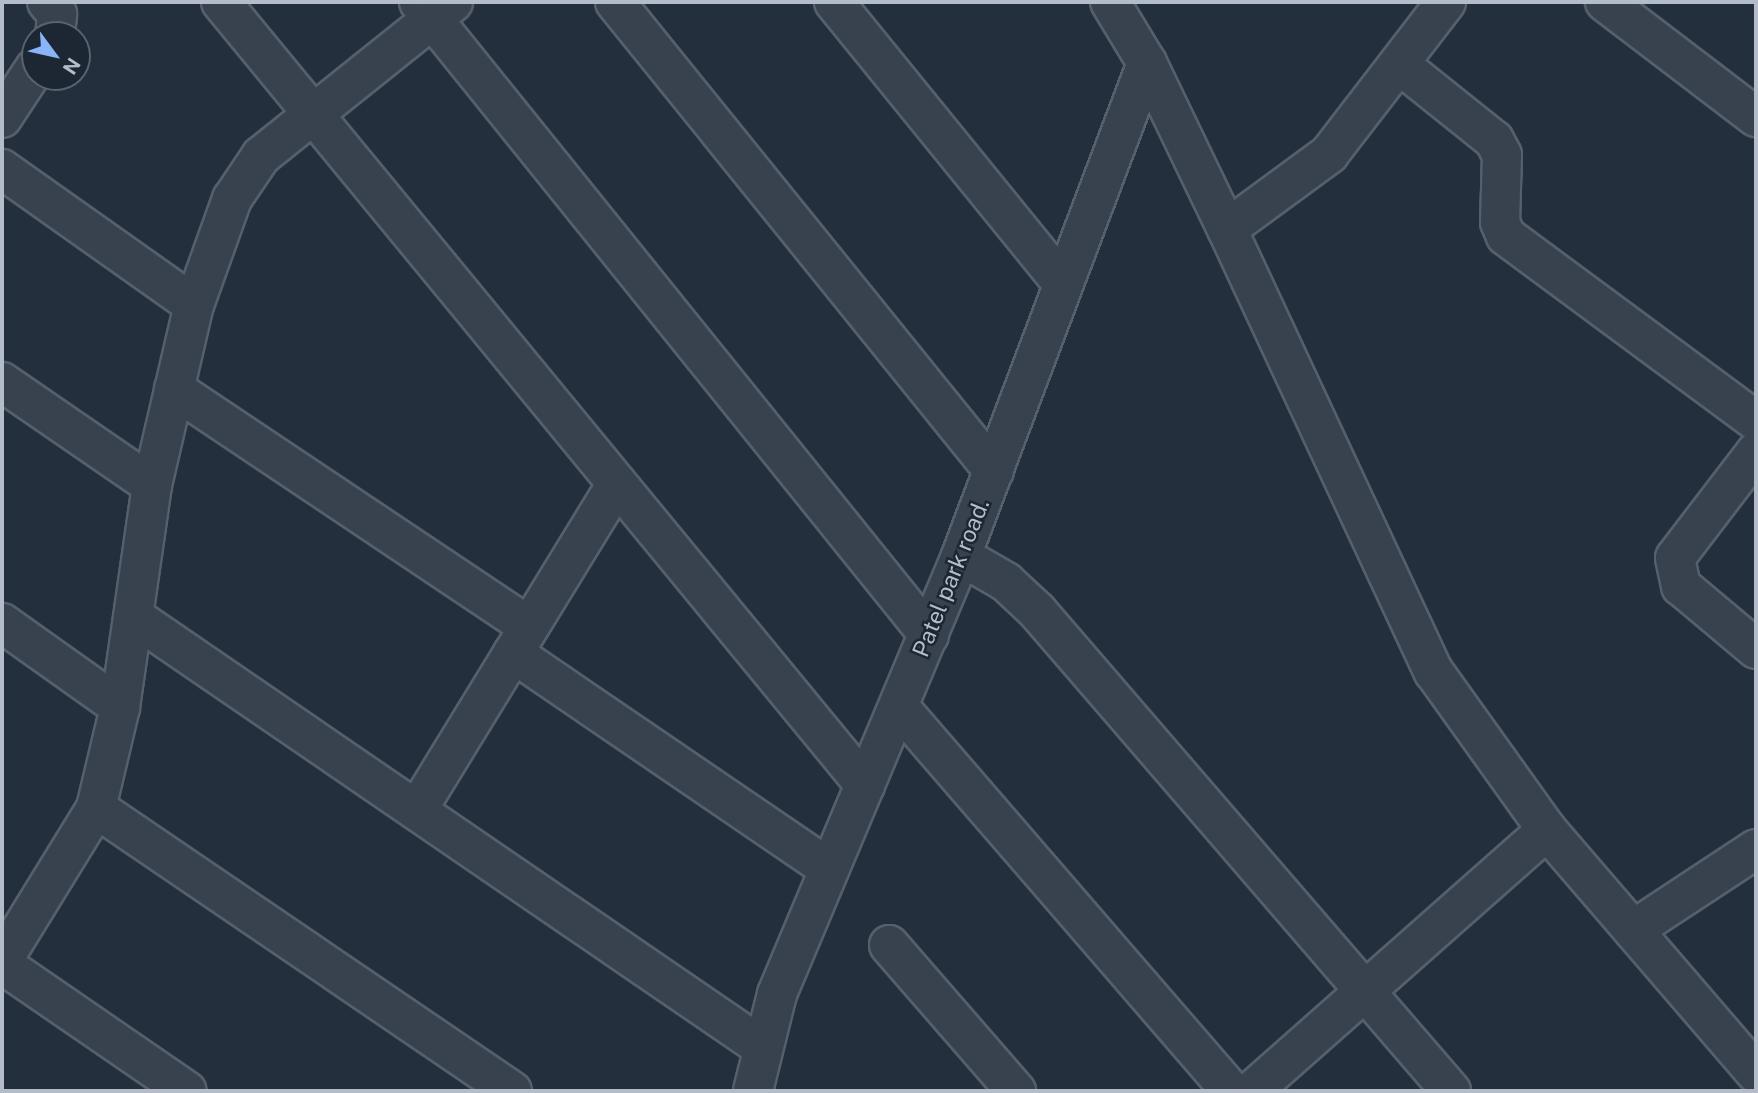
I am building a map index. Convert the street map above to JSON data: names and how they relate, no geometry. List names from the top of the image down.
{
  "streets": {
    "street": ["Patel park road."]
  },
  "north": "bottom right"
}
